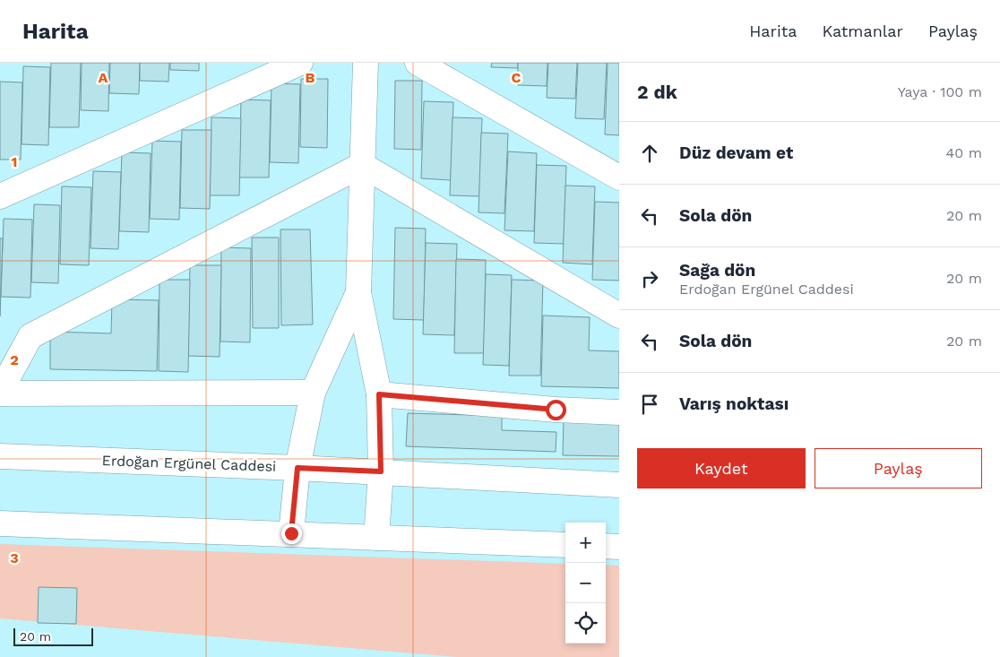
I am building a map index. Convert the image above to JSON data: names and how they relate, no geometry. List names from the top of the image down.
{
  "streets": {
    "street": ["Erdoğan Ergünel Caddesi"]
  },
  "scale_bar": "20 m",
  "page": {
    "header": "Harita",
    "nav": ["Harita", "Katmanlar", "Paylaş"],
    "heading": ["2 dk", "Yaya · 100 m"],
    "list": [
      ["Düz devam et", "40 m"],
      ["Sola dön", "20 m"],
      ["Sağa dön", "Erdoğan Ergünel Caddesi", "20 m"],
      ["Sola dön", "20 m"],
      "Varış noktası"
    ],
    "buttons": ["Kaydet", "Paylaş"],
    "map_buttons": ["+", "−"],
    "scale": "20 m"
  },
  "grid": {
    "columns": ["A", "B", "C"],
    "rows": ["1", "2", "3"]
  }
}
